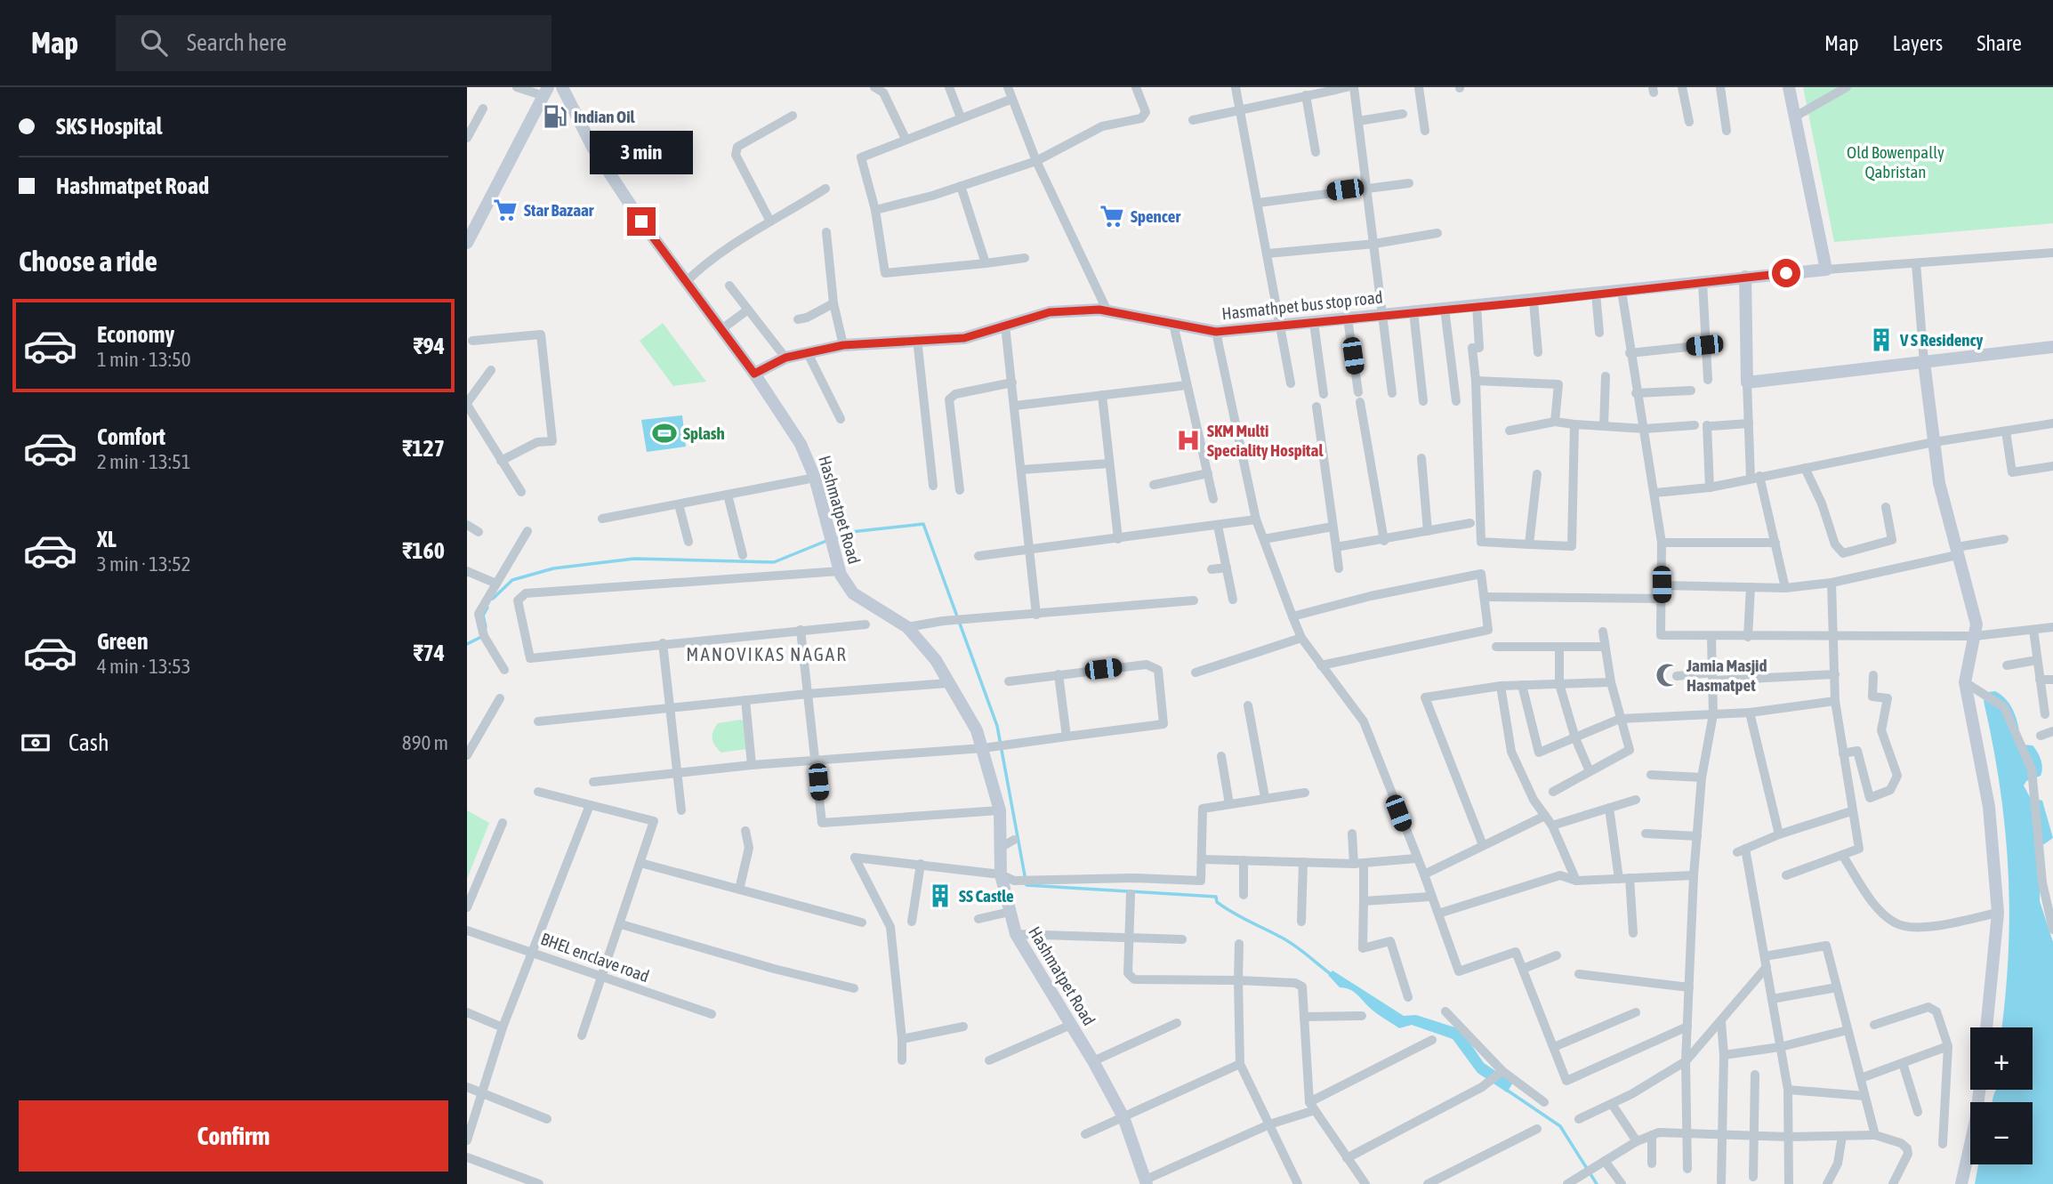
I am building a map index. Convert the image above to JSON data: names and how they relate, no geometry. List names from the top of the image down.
{
  "streets": {
    "street": ["Hasmathpet bus stop road", "Hashmatpet Road", "BHEL enclave road"]
  },
  "crossings": [
    ["Hasmathpet bus stop road", "Hashmatpet Road"]
  ],
  "districts": ["MANOVIKAS NAGAR"],
  "parks": ["Old Bowenpally Qabristan"],
  "places": {
    "fuel station": ["Indian Oil"],
    "supermarket": ["Star Bazaar", "Spencer"],
    "building": ["V S Residency", "SS Castle"],
    "sports": ["Splash"],
    "hospital": ["SKM Multi Speciality Hospital"],
    "mosque": ["Jamia Masjid Hasmatpet"]
  },
  "page": {
    "header": "Map",
    "search": "Search here",
    "nav": ["Map", "Layers", "Share"],
    "banner": ["SKS Hospital", "Hashmatpet Road"],
    "bubble": "3 min",
    "heading": "Choose a ride",
    "list": [
      {
        "name": "Economy",
        "note": "1 min · 13:50",
        "value": "₹94"
      },
      {
        "name": "Comfort",
        "note": "2 min · 13:51",
        "value": "₹127"
      },
      {
        "name": "XL",
        "note": "3 min · 13:52",
        "value": "₹160"
      },
      {
        "name": "Green",
        "note": "4 min · 13:53",
        "value": "₹74"
      }
    ],
    "pay": ["Cash", "890 m"],
    "map_buttons": ["+", "−"],
    "buttons": "Confirm"
  }
}
